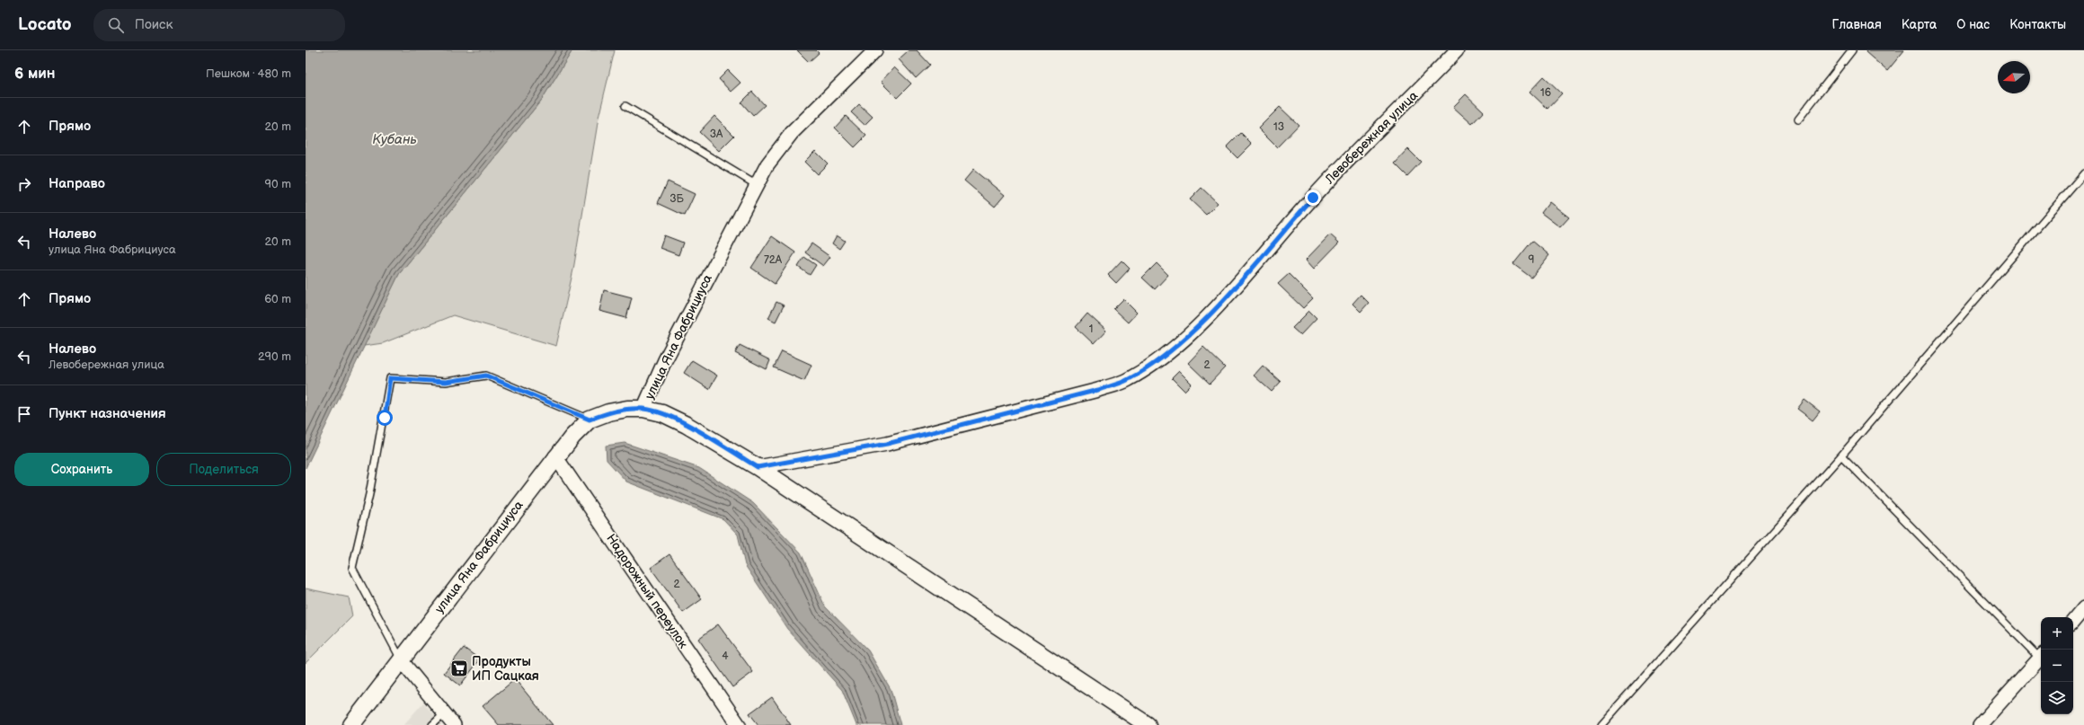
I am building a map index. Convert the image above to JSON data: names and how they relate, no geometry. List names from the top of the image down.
{
  "streets": {
    "street": ["Левобережная улица", "улица Яна Фабрициуса", "Надорожный переулок"]
  },
  "crossings": [
    ["улица Яна Фабрициуса", "Надорожный переулок"]
  ],
  "water": ["Кубань"],
  "places": {
    "supermarket": ["Продукты ИП Сацкая"]
  },
  "house_numbers": [
    "16",
    "13",
    "3А",
    "3Б",
    "72А",
    "9",
    "1",
    "2",
    "2",
    "4"
  ],
  "north": "left",
  "page": {
    "header": "Locato",
    "search": "Поиск",
    "nav": [
      "Главная",
      "Карта",
      "О нас",
      "Контакты"
    ],
    "heading": ["6 мин", "Пешком · 480 m"],
    "list": [
      ["Прямо", "20 m"],
      ["Направо", "90 m"],
      ["Налево", "улица Яна Фабрициуса", "20 m"],
      ["Прямо", "60 m"],
      ["Налево", "Левобережная улица", "290 m"],
      "Пункт назначения"
    ],
    "buttons": ["Сохранить", "Поделиться"],
    "map_buttons": ["+", "−"]
  }
}
